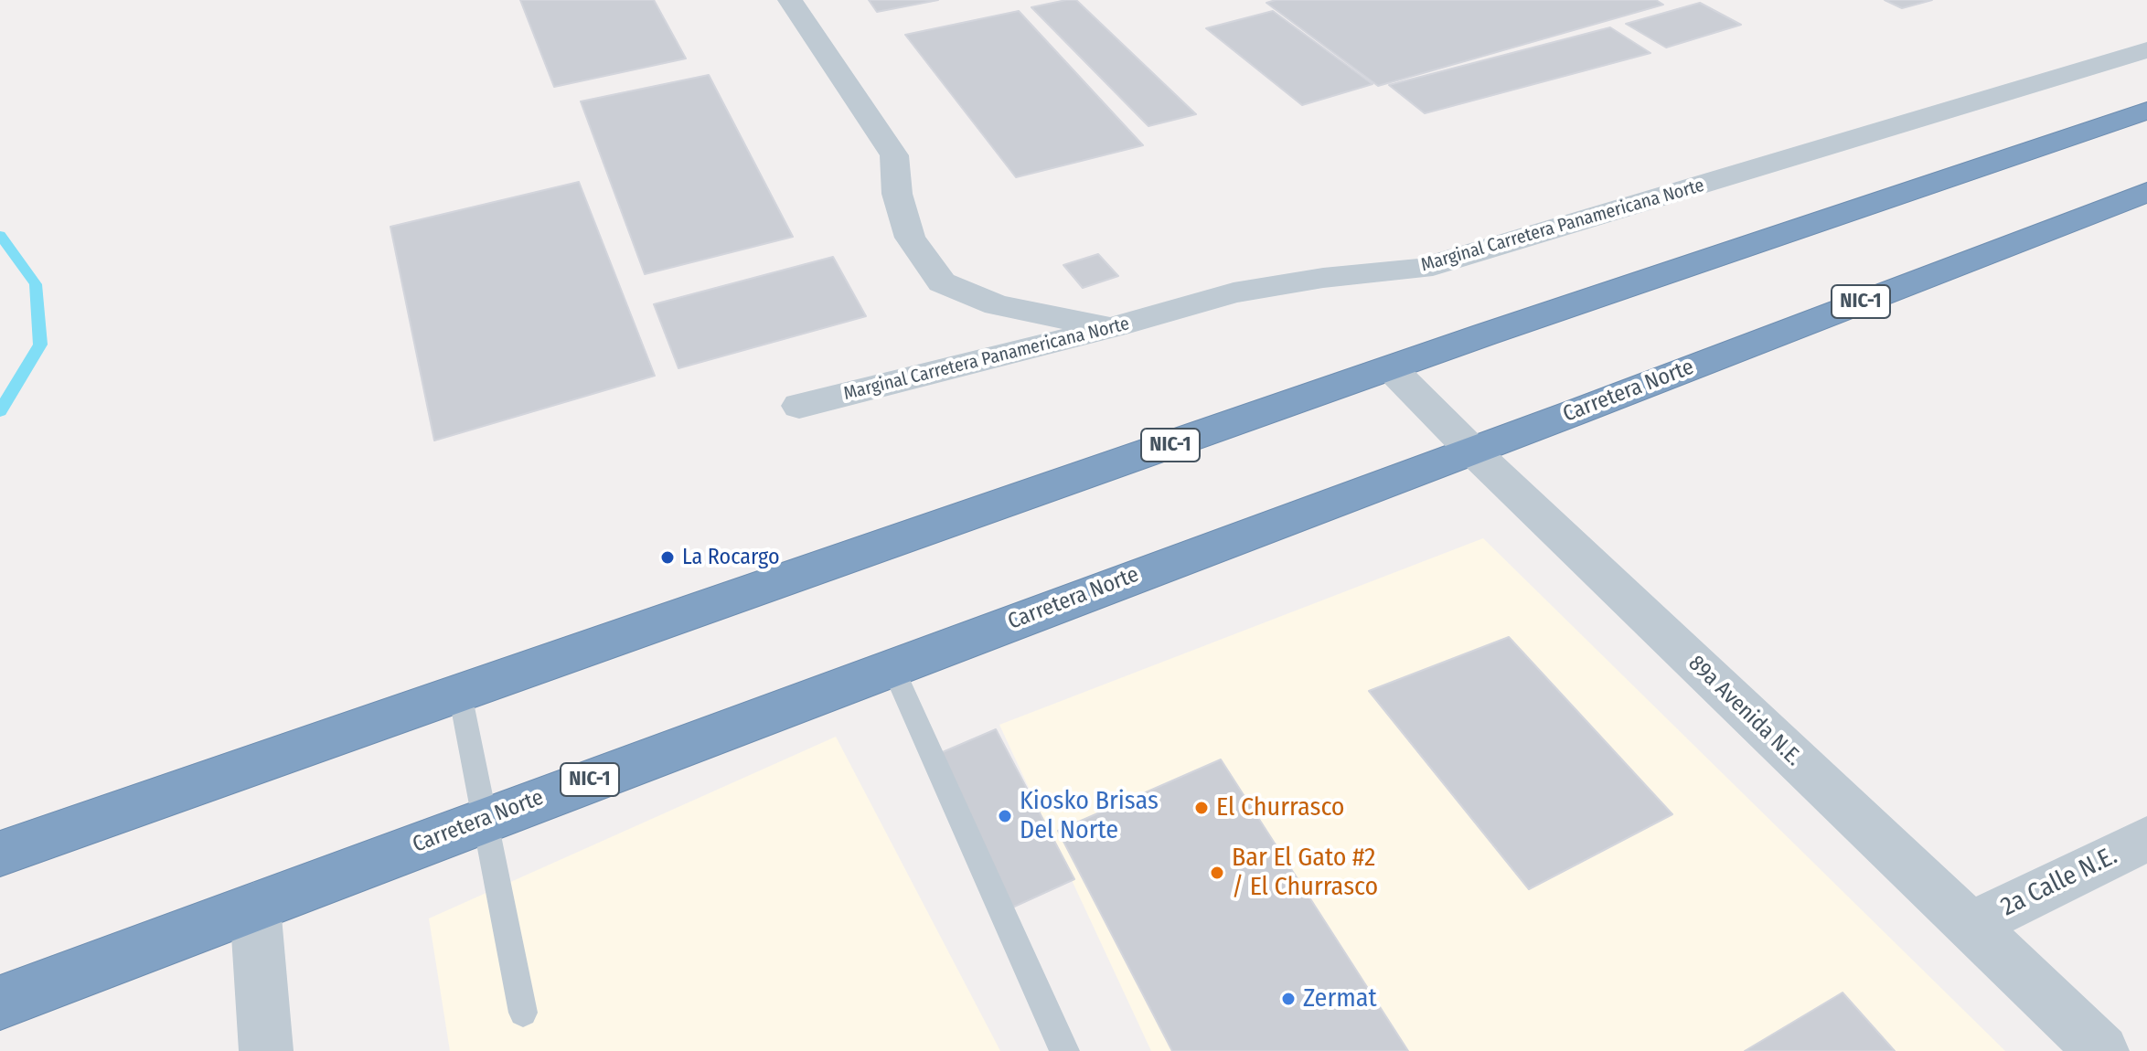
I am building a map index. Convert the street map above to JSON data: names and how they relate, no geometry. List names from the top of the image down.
{
  "streets": {
    "highway": ["NIC-1", "Carretera Norte"],
    "street": ["Marginal Carretera Panamericana Norte", "89a Avenida N.E.", "2a Calle N.E."]
  },
  "crossings": [
    ["NIC-1", "89a Avenida N.E."],
    ["Carretera Norte", "89a Avenida N.E."],
    ["89a Avenida N.E.", "2a Calle N.E."]
  ],
  "places": [
    "La Rocargo",
    "El Churrasco",
    "Kiosko Brisas Del Norte",
    "Bar El Gato #2 / El Churrasco",
    "Zermat"
  ]
}
